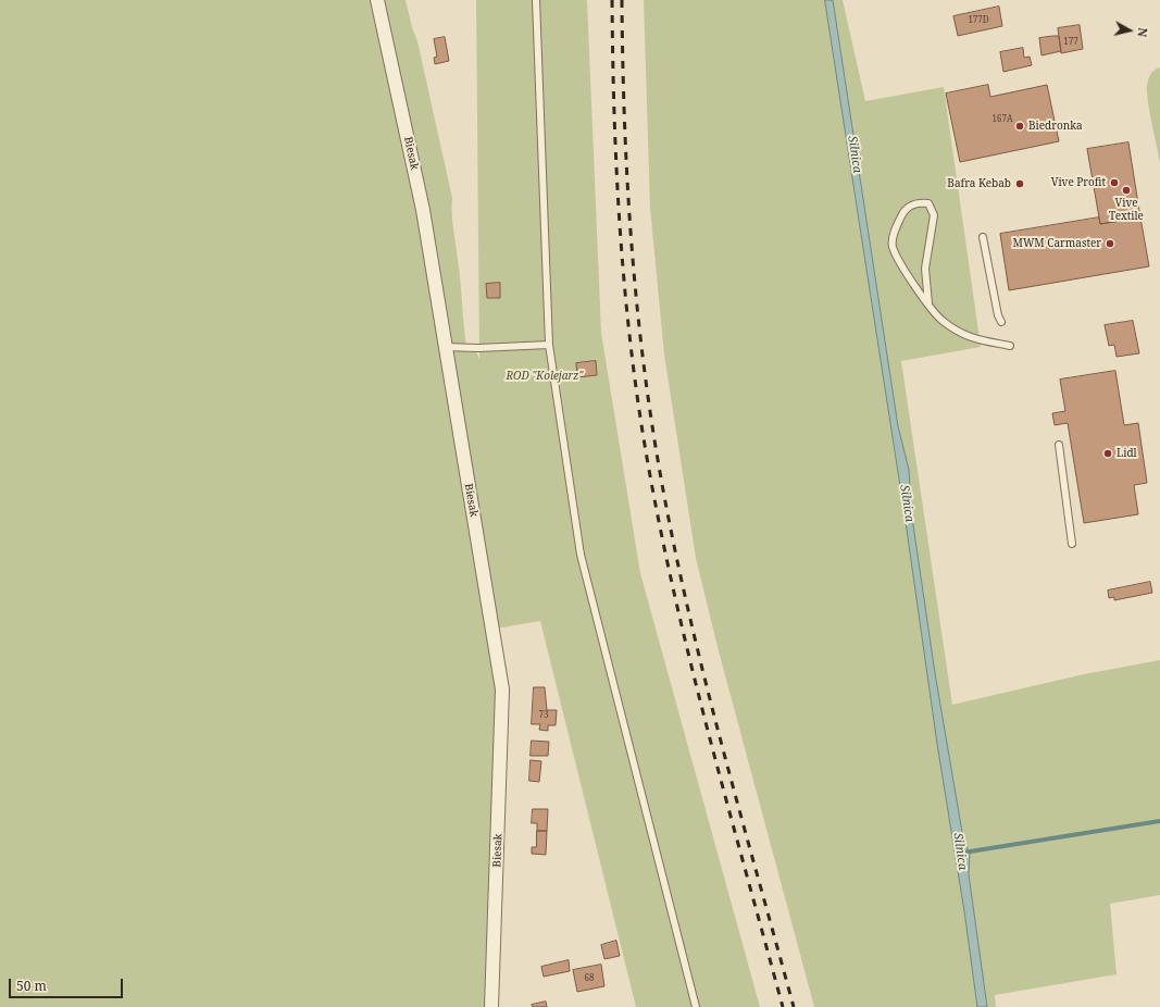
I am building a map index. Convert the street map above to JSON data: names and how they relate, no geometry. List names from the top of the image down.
{
  "streets": {
    "street": ["Biesak"]
  },
  "water": ["Silnica"],
  "parks": ["ROD \"Kolejarz\""],
  "places": [
    "Biedronka",
    "Vive Profit",
    "Bafra Kebab",
    "Vive Textile",
    "MWM Carmaster",
    "Lidl"
  ],
  "house_numbers": [
    "177D",
    "177",
    "167A",
    "73",
    "68"
  ],
  "scale_bar": "50 m",
  "north": "right"
}
